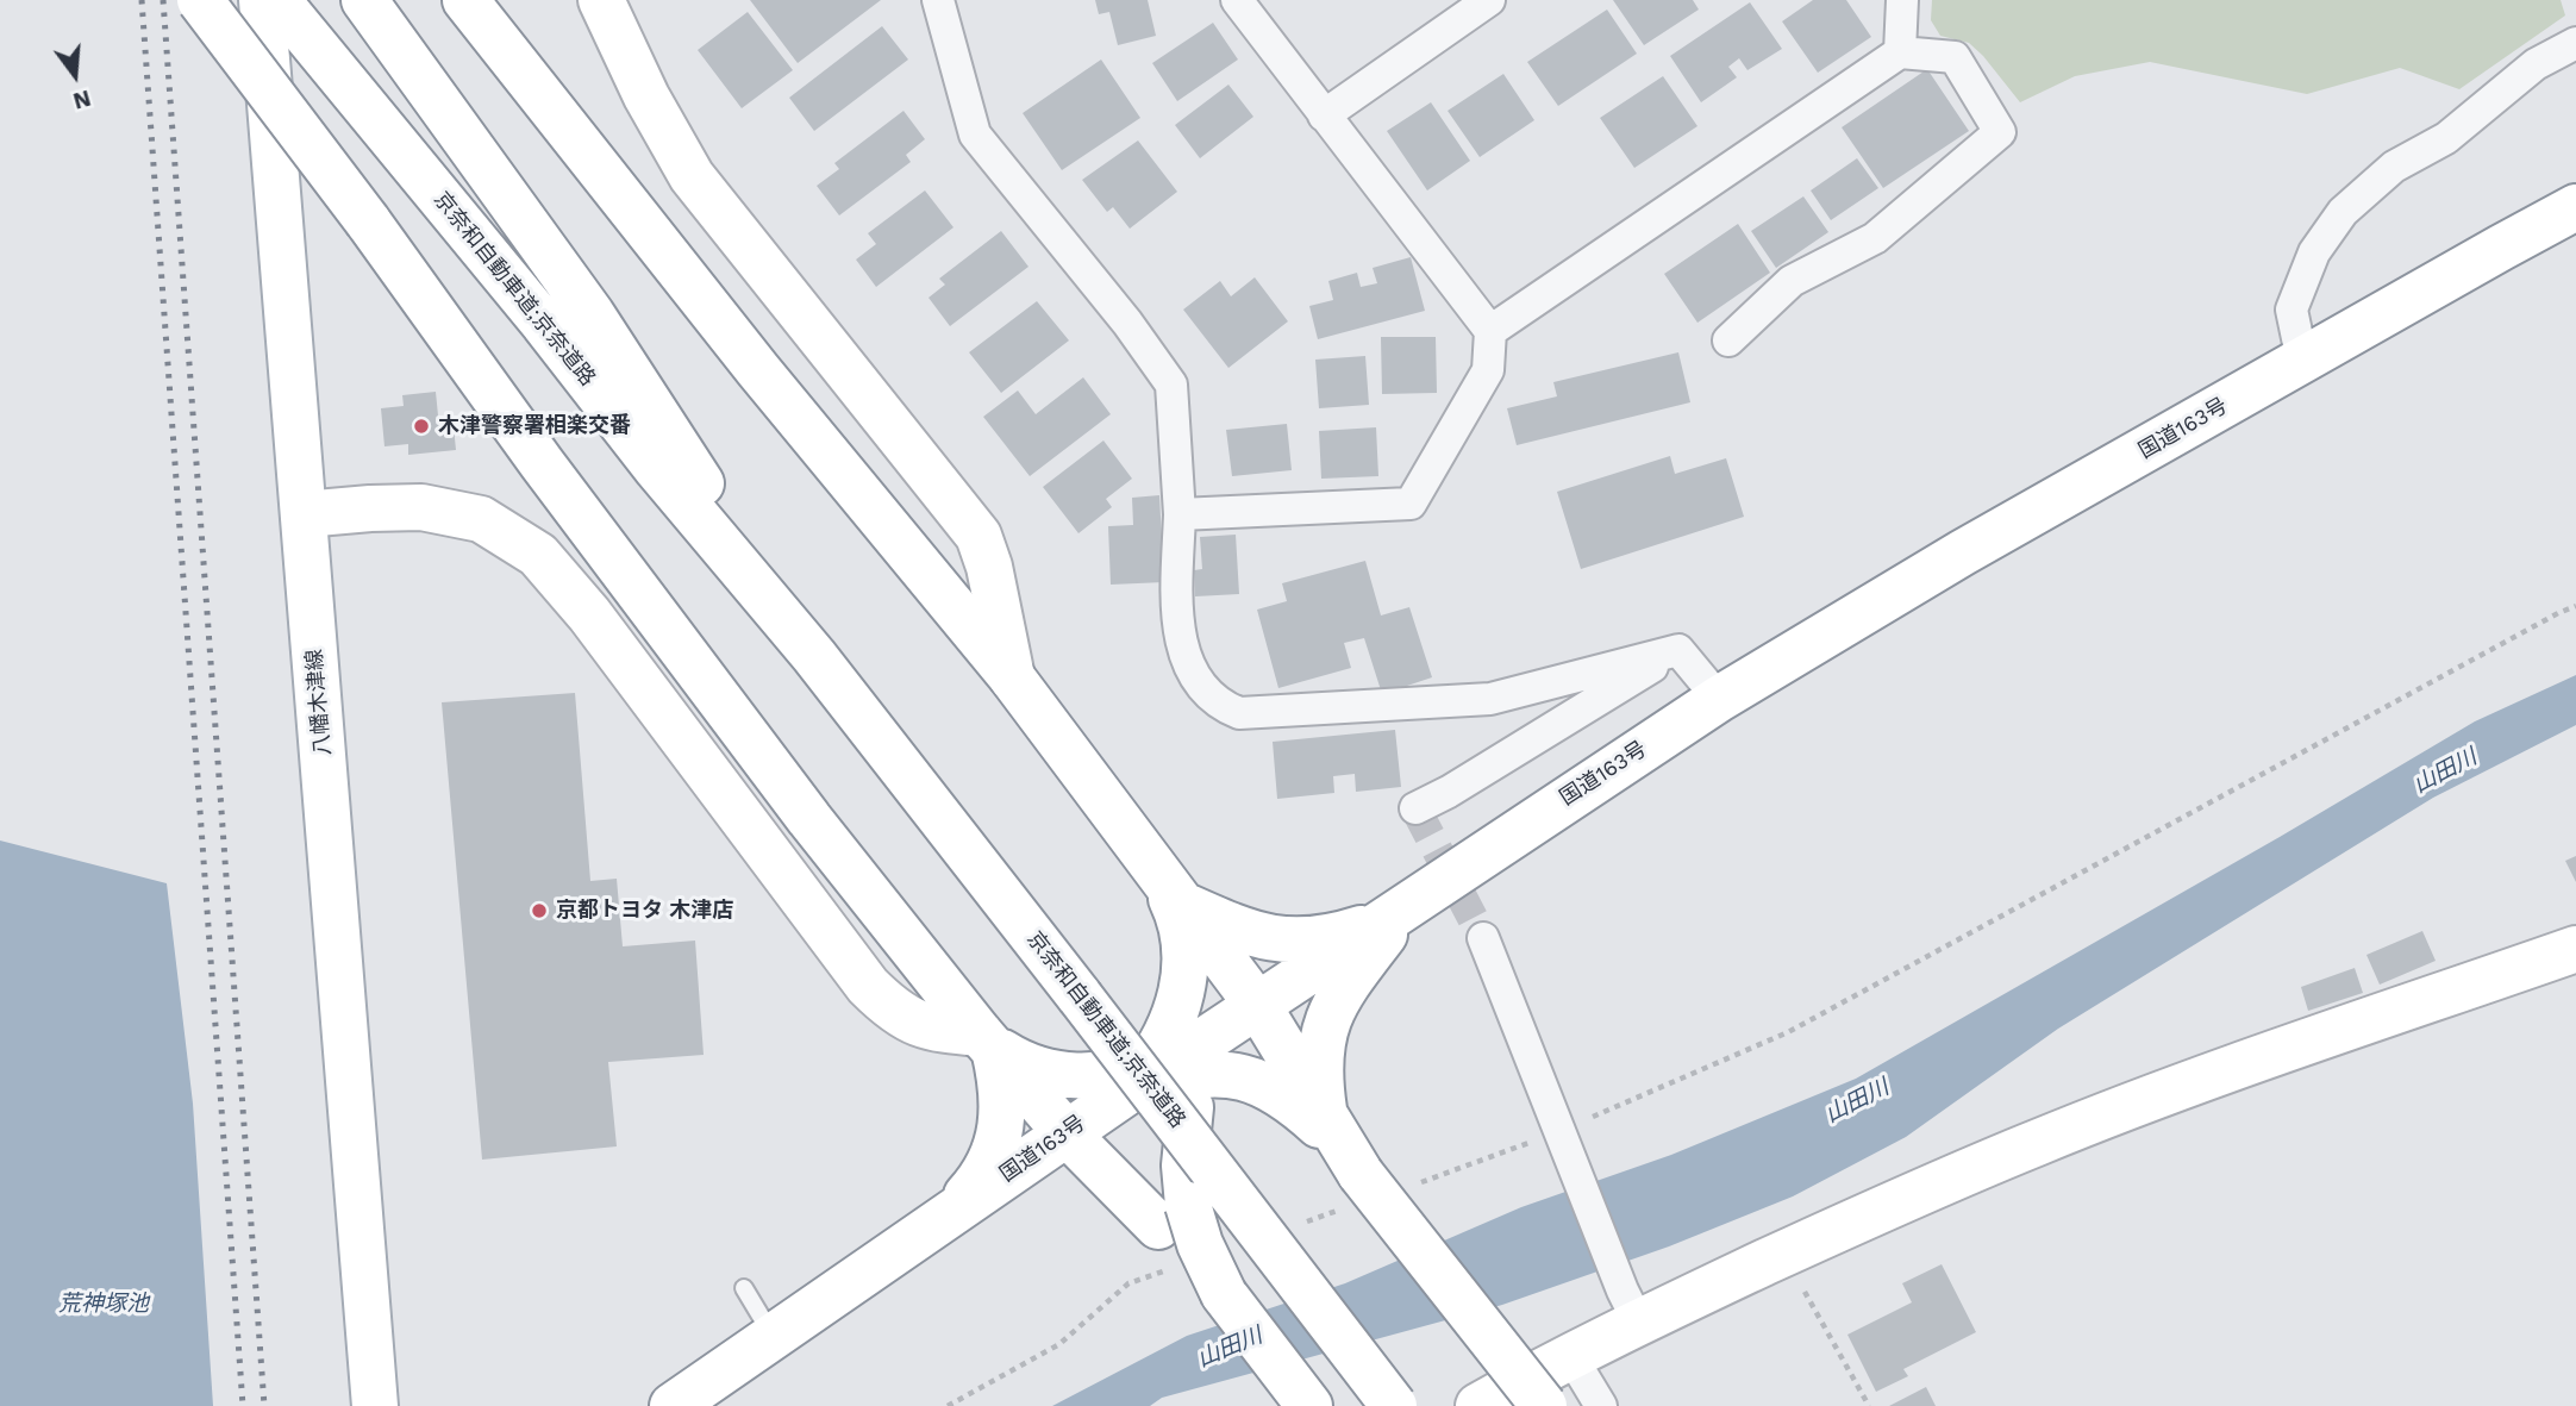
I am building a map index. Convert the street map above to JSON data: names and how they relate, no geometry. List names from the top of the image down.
{
  "streets": {
    "main road": ["京奈和自動車道;京奈道路", "国道163号", "八幡木津線"]
  },
  "water": ["山田川", "荒神塚池"],
  "places": ["木津警察署相楽交番", "京都トヨタ 木津店"],
  "north": "bottom"
}
